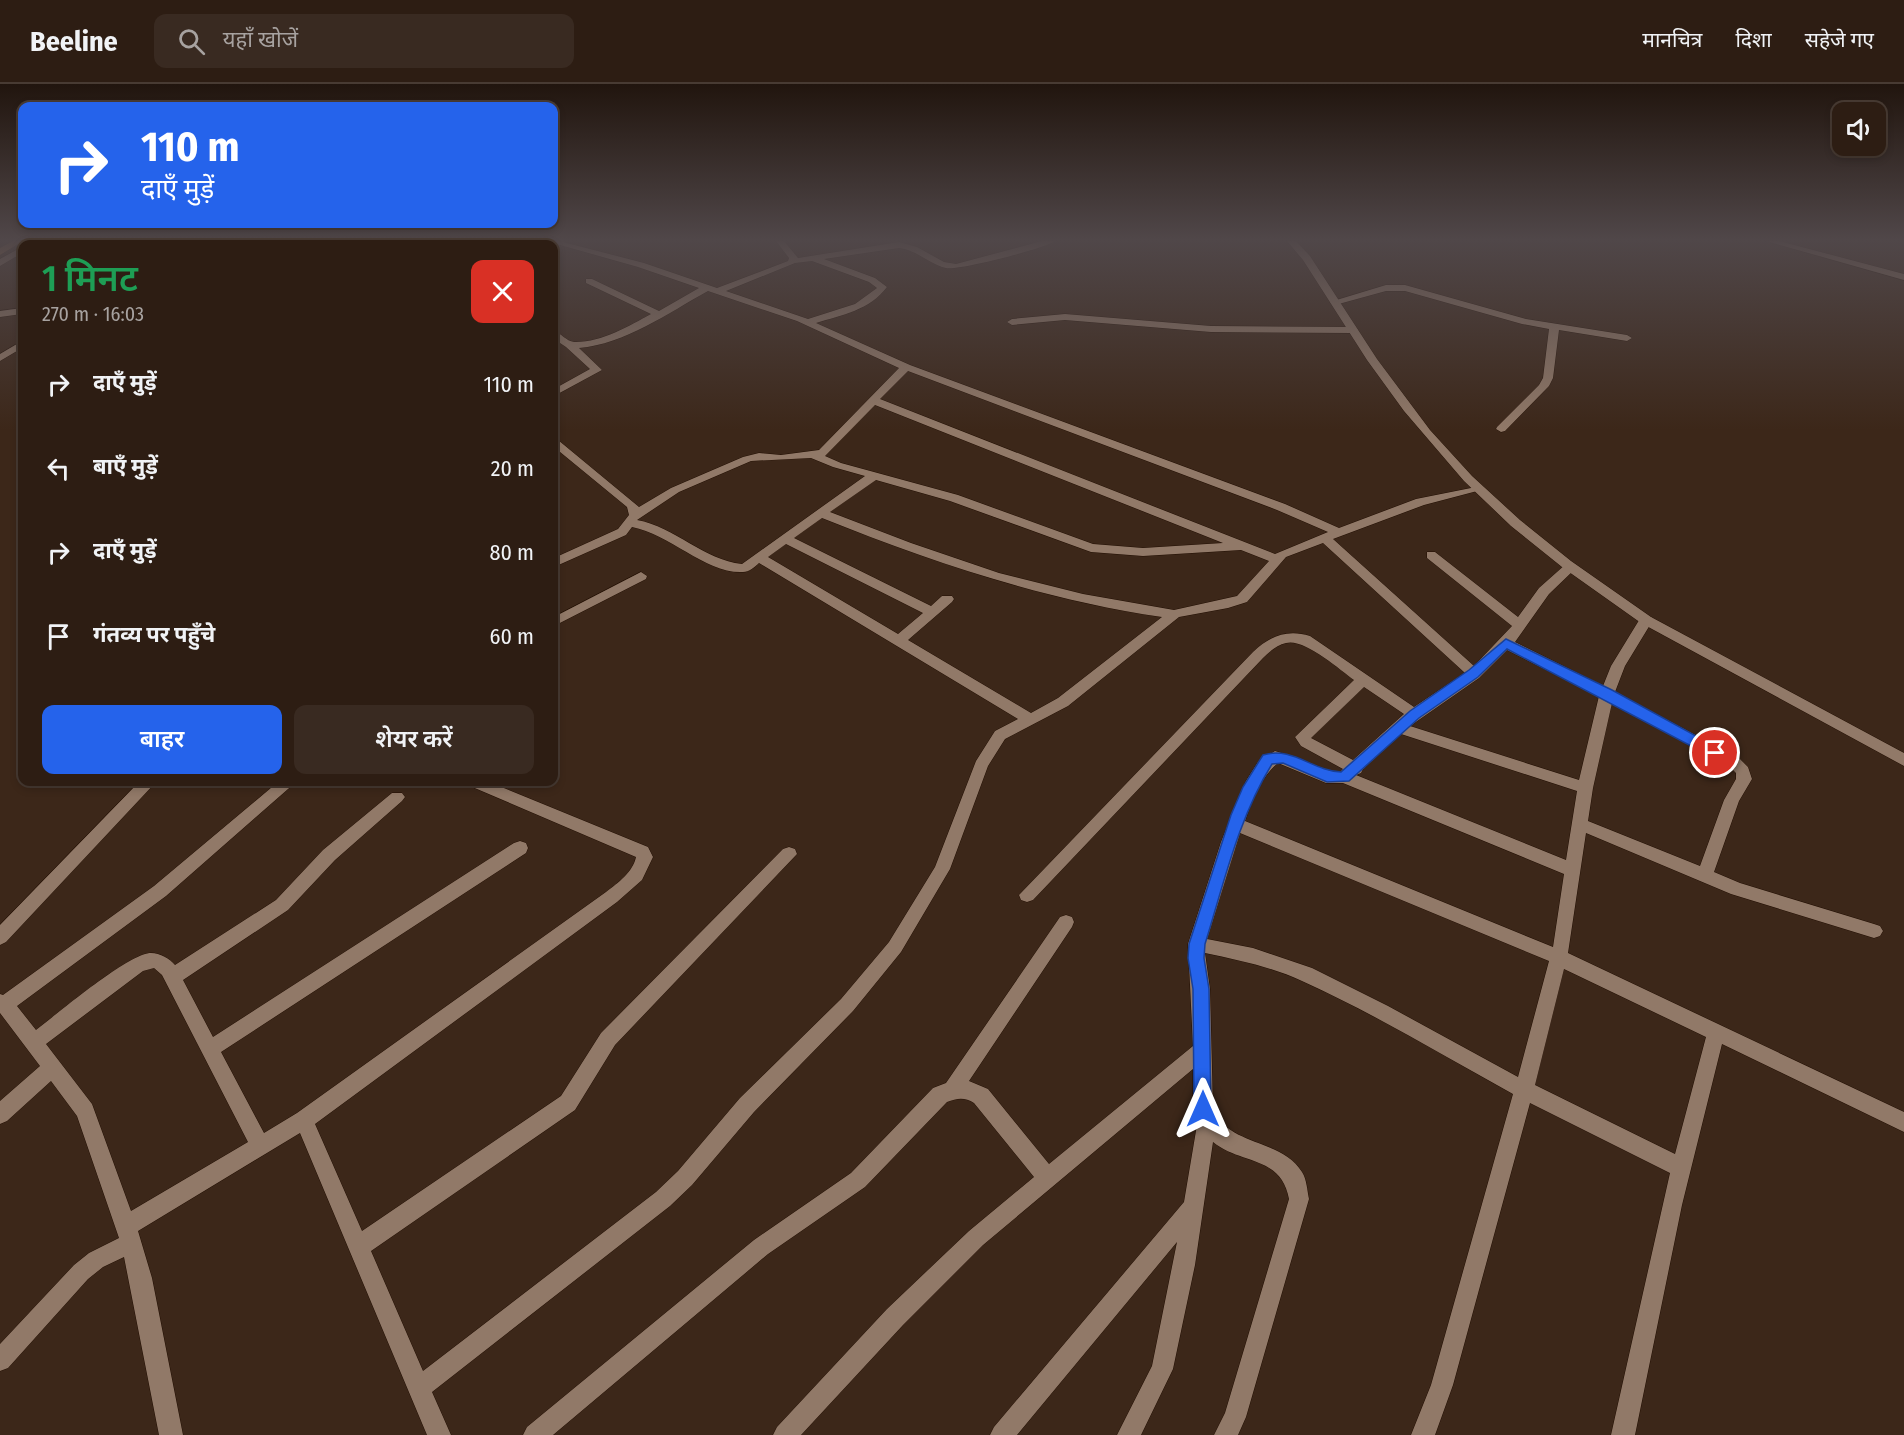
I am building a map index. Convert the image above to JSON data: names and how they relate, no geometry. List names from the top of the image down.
{
  "page": {
    "header": "Beeline",
    "search": "यहाँ खोजें",
    "nav": ["मानचित्र", "दिशा", "सहेजे गए"],
    "turn": ["110 m", "दाएँ मुड़ें"],
    "heading": ["1 मिनट", "270 m · 16:03"],
    "list": [
      {
        "name": "दाएँ मुड़ें",
        "value": "110 m"
      },
      {
        "name": "बाएँ मुड़ें",
        "value": "20 m"
      },
      {
        "name": "दाएँ मुड़ें",
        "value": "80 m"
      },
      {
        "name": "गंतव्य पर पहुँचे",
        "value": "60 m"
      }
    ],
    "buttons": ["बाहर", "शेयर करें"]
  }
}
